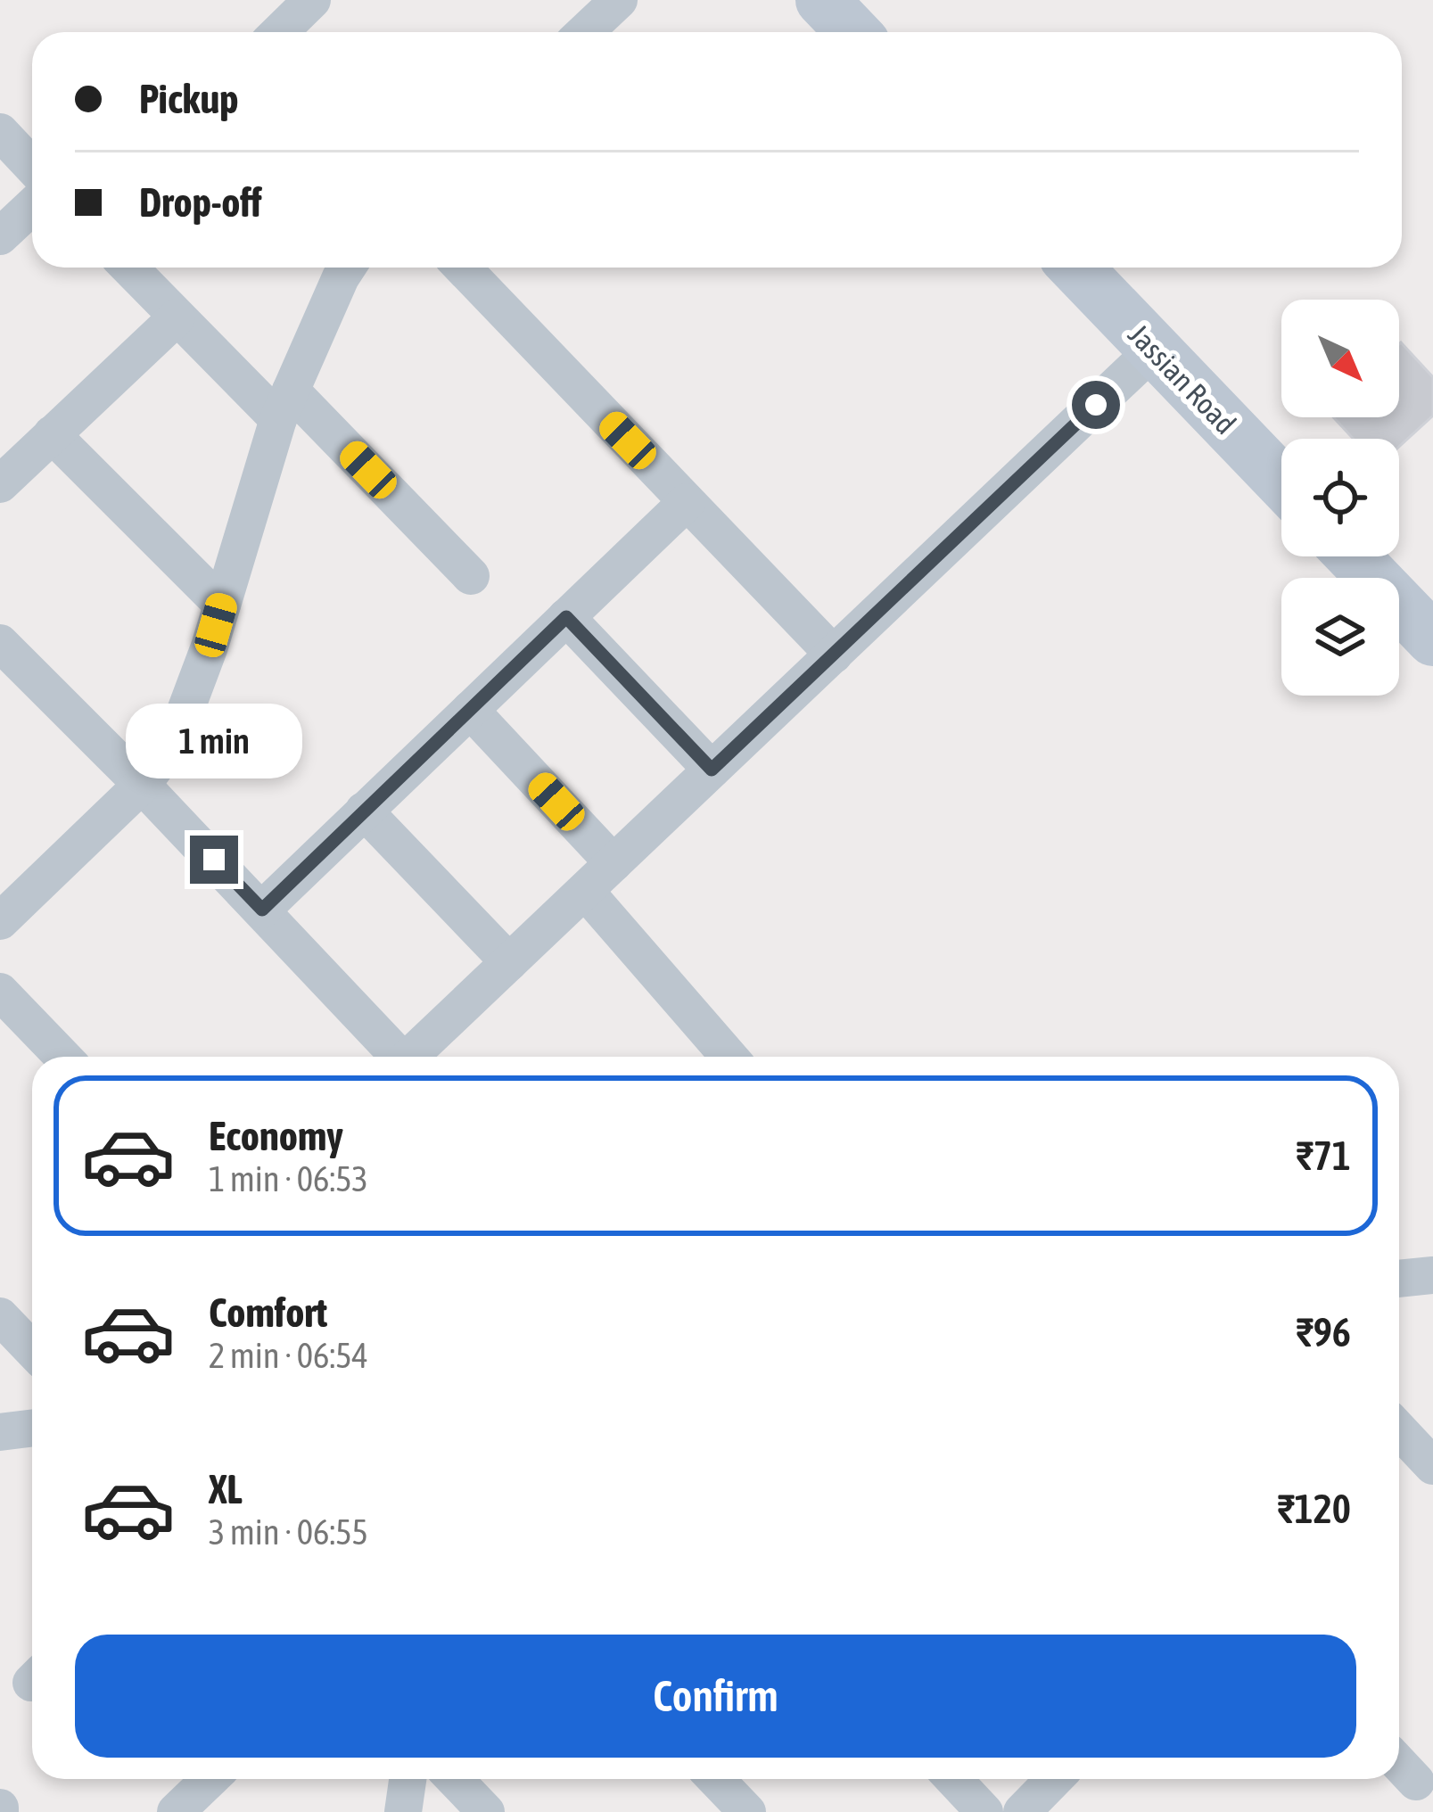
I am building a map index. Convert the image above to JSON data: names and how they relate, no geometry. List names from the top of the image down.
{
  "streets": {
    "street": ["Jassian Road"]
  },
  "north": "bottom right",
  "page": {
    "banner": ["Pickup", "Drop-off"],
    "bubble": "1 min",
    "list": [
      {
        "name": "Economy",
        "note": "1 min · 06:53",
        "value": "₹71"
      },
      {
        "name": "Comfort",
        "note": "2 min · 06:54",
        "value": "₹96"
      },
      {
        "name": "XL",
        "note": "3 min · 06:55",
        "value": "₹120"
      }
    ],
    "buttons": "Confirm"
  }
}
